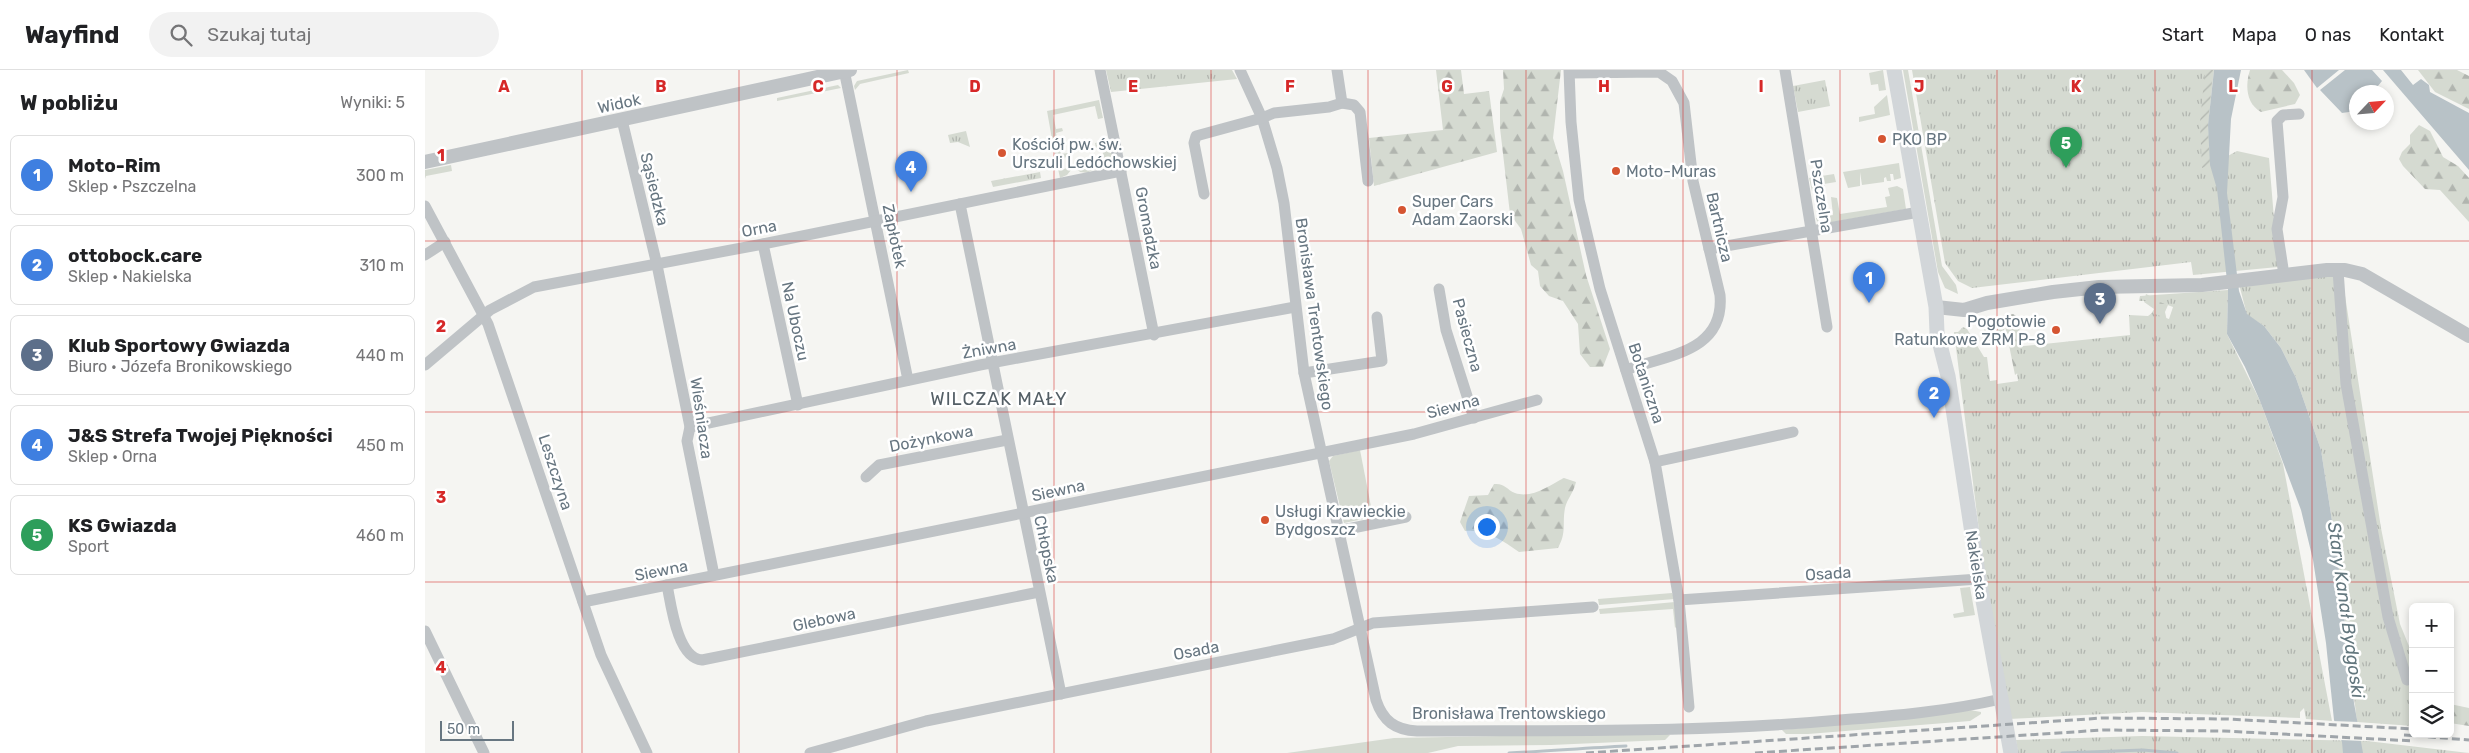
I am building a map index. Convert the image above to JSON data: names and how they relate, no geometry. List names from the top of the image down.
{
  "streets": {
    "main road": ["Nakielska"],
    "street": [
      "Widok",
      "Sąsiedzka",
      "Pszczelna",
      "Bartnicza",
      "Orna",
      "Gromadzka",
      "Zapłotek",
      "Bronisława Trentowskiego",
      "Na Uboczu",
      "Pasieczna",
      "Żniwna",
      "Botaniczna",
      "Siewna",
      "Wieśniacza",
      "Dożynkowa",
      "Leszczyna",
      "Chłopska",
      "Osada",
      "Glebowa"
    ]
  },
  "crossings": [
    ["Widok", "Sąsiedzka"],
    ["Widok", "Zapłotek"],
    ["Sąsiedzka", "Orna"],
    ["Sąsiedzka", "Wieśniacza"],
    ["Bartnicza", "Botaniczna"],
    ["Orna", "Gromadzka"],
    ["Orna", "Zapłotek"],
    ["Orna", "Na Uboczu"],
    ["Orna", "Wieśniacza"],
    ["Orna", "Leszczyna"],
    ["Orna", "Chłopska"],
    ["Gromadzka", "Żniwna"],
    ["Zapłotek", "Żniwna"],
    ["Bronisława Trentowskiego", "Żniwna"],
    ["Bronisława Trentowskiego", "Siewna"],
    ["Bronisława Trentowskiego", "Nakielska"],
    ["Bronisława Trentowskiego", "Osada"],
    ["Na Uboczu", "Żniwna"],
    ["Pasieczna", "Siewna"],
    ["Żniwna", "Wieśniacza"],
    ["Żniwna", "Chłopska"],
    ["Botaniczna", "Osada"],
    ["Siewna", "Wieśniacza"],
    ["Siewna", "Leszczyna"],
    ["Siewna", "Chłopska"],
    ["Siewna", "Glebowa"],
    ["Dożynkowa", "Chłopska"],
    ["Chłopska", "Osada"],
    ["Chłopska", "Glebowa"],
    ["Nakielska", "Osada"]
  ],
  "districts": ["WILCZAK MAŁY"],
  "water": ["Stary Kanał Bydgoski"],
  "places": [
    "PKO BP",
    "Kościół pw. św. Urszuli Ledóchowskiej",
    "Moto-Muras",
    "Super Cars Adam Zaorski",
    "Pogotowie Ratunkowe ZRM P-8",
    "Usługi Krawieckie Bydgoszcz"
  ],
  "scale_bar": "50 m",
  "north": "top right",
  "page": {
    "header": "Wayfind",
    "search": "Szukaj tutaj",
    "nav": [
      "Start",
      "Mapa",
      "O nas",
      "Kontakt"
    ],
    "heading": ["W pobliżu", "Wyniki: 5"],
    "pins": [
      "5",
      "4",
      "1",
      "3",
      "2"
    ],
    "list": [
      {
        "mark": "1",
        "name": "Moto-Rim",
        "note": "Sklep · Pszczelna",
        "value": "300 m"
      },
      {
        "mark": "2",
        "name": "ottobock.care",
        "note": "Sklep · Nakielska",
        "value": "310 m"
      },
      {
        "mark": "3",
        "name": "Klub Sportowy Gwiazda",
        "note": "Biuro · Józefa Bronikowskiego",
        "value": "440 m"
      },
      {
        "mark": "4",
        "name": "J&S Strefa Twojej Piękności",
        "note": "Sklep · Orna",
        "value": "450 m"
      },
      {
        "mark": "5",
        "name": "KS Gwiazda",
        "note": "Sport",
        "value": "460 m"
      }
    ],
    "map_buttons": ["+", "−"],
    "scale": "50 m"
  },
  "grid": {
    "columns": [
      "A",
      "B",
      "C",
      "D",
      "E",
      "F",
      "G",
      "H",
      "I",
      "J",
      "K",
      "L"
    ],
    "rows": [
      "1",
      "2",
      "3",
      "4"
    ]
  }
}
